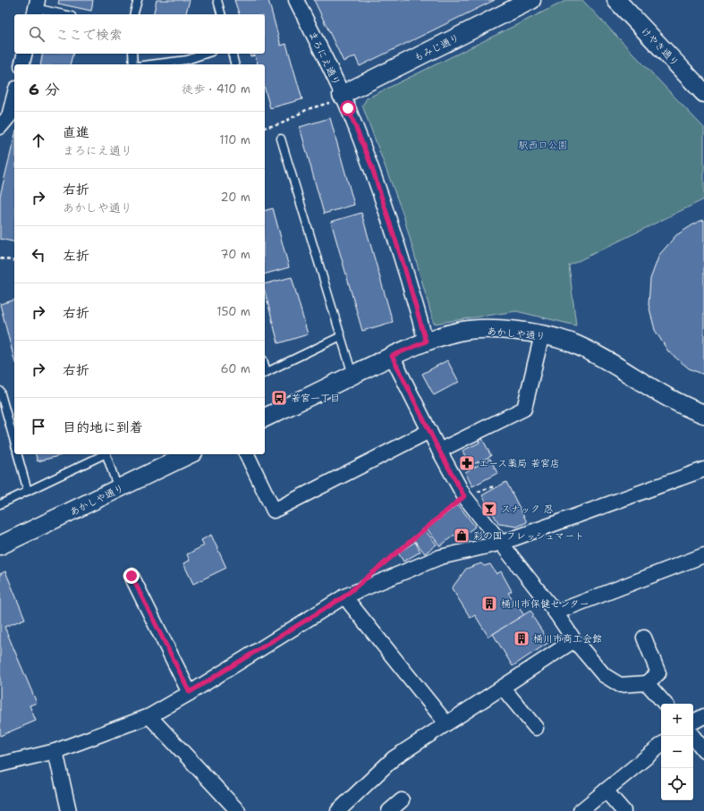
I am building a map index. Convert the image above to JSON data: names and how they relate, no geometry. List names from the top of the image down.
{
  "streets": {
    "street": [
      "けやき通り",
      "もみじ通り",
      "まろにえ通り",
      "あかしや通り"
    ]
  },
  "crossings": [
    ["もみじ通り", "まろにえ通り"],
    ["まろにえ通り", "あかしや通り"]
  ],
  "parks": ["駅西口公園"],
  "places": {
    "bus stop": ["若宮一丁目"],
    "pharmacy": ["エース薬局 若宮店"],
    "bar": ["スナック 忍"],
    "shop": ["彩の国 フレッシュマート"],
    "building": ["桶川市保健センター", "桶川市商工会館"]
  },
  "page": {
    "search": "ここで検索",
    "heading": ["6 分", "徒歩 · 410 m"],
    "list": [
      ["直進", "まろにえ通り", "110 m"],
      ["右折", "あかしや通り", "20 m"],
      ["左折", "70 m"],
      ["右折", "150 m"],
      ["右折", "60 m"],
      "目的地に到着"
    ],
    "map_buttons": ["+", "−"]
  }
}
